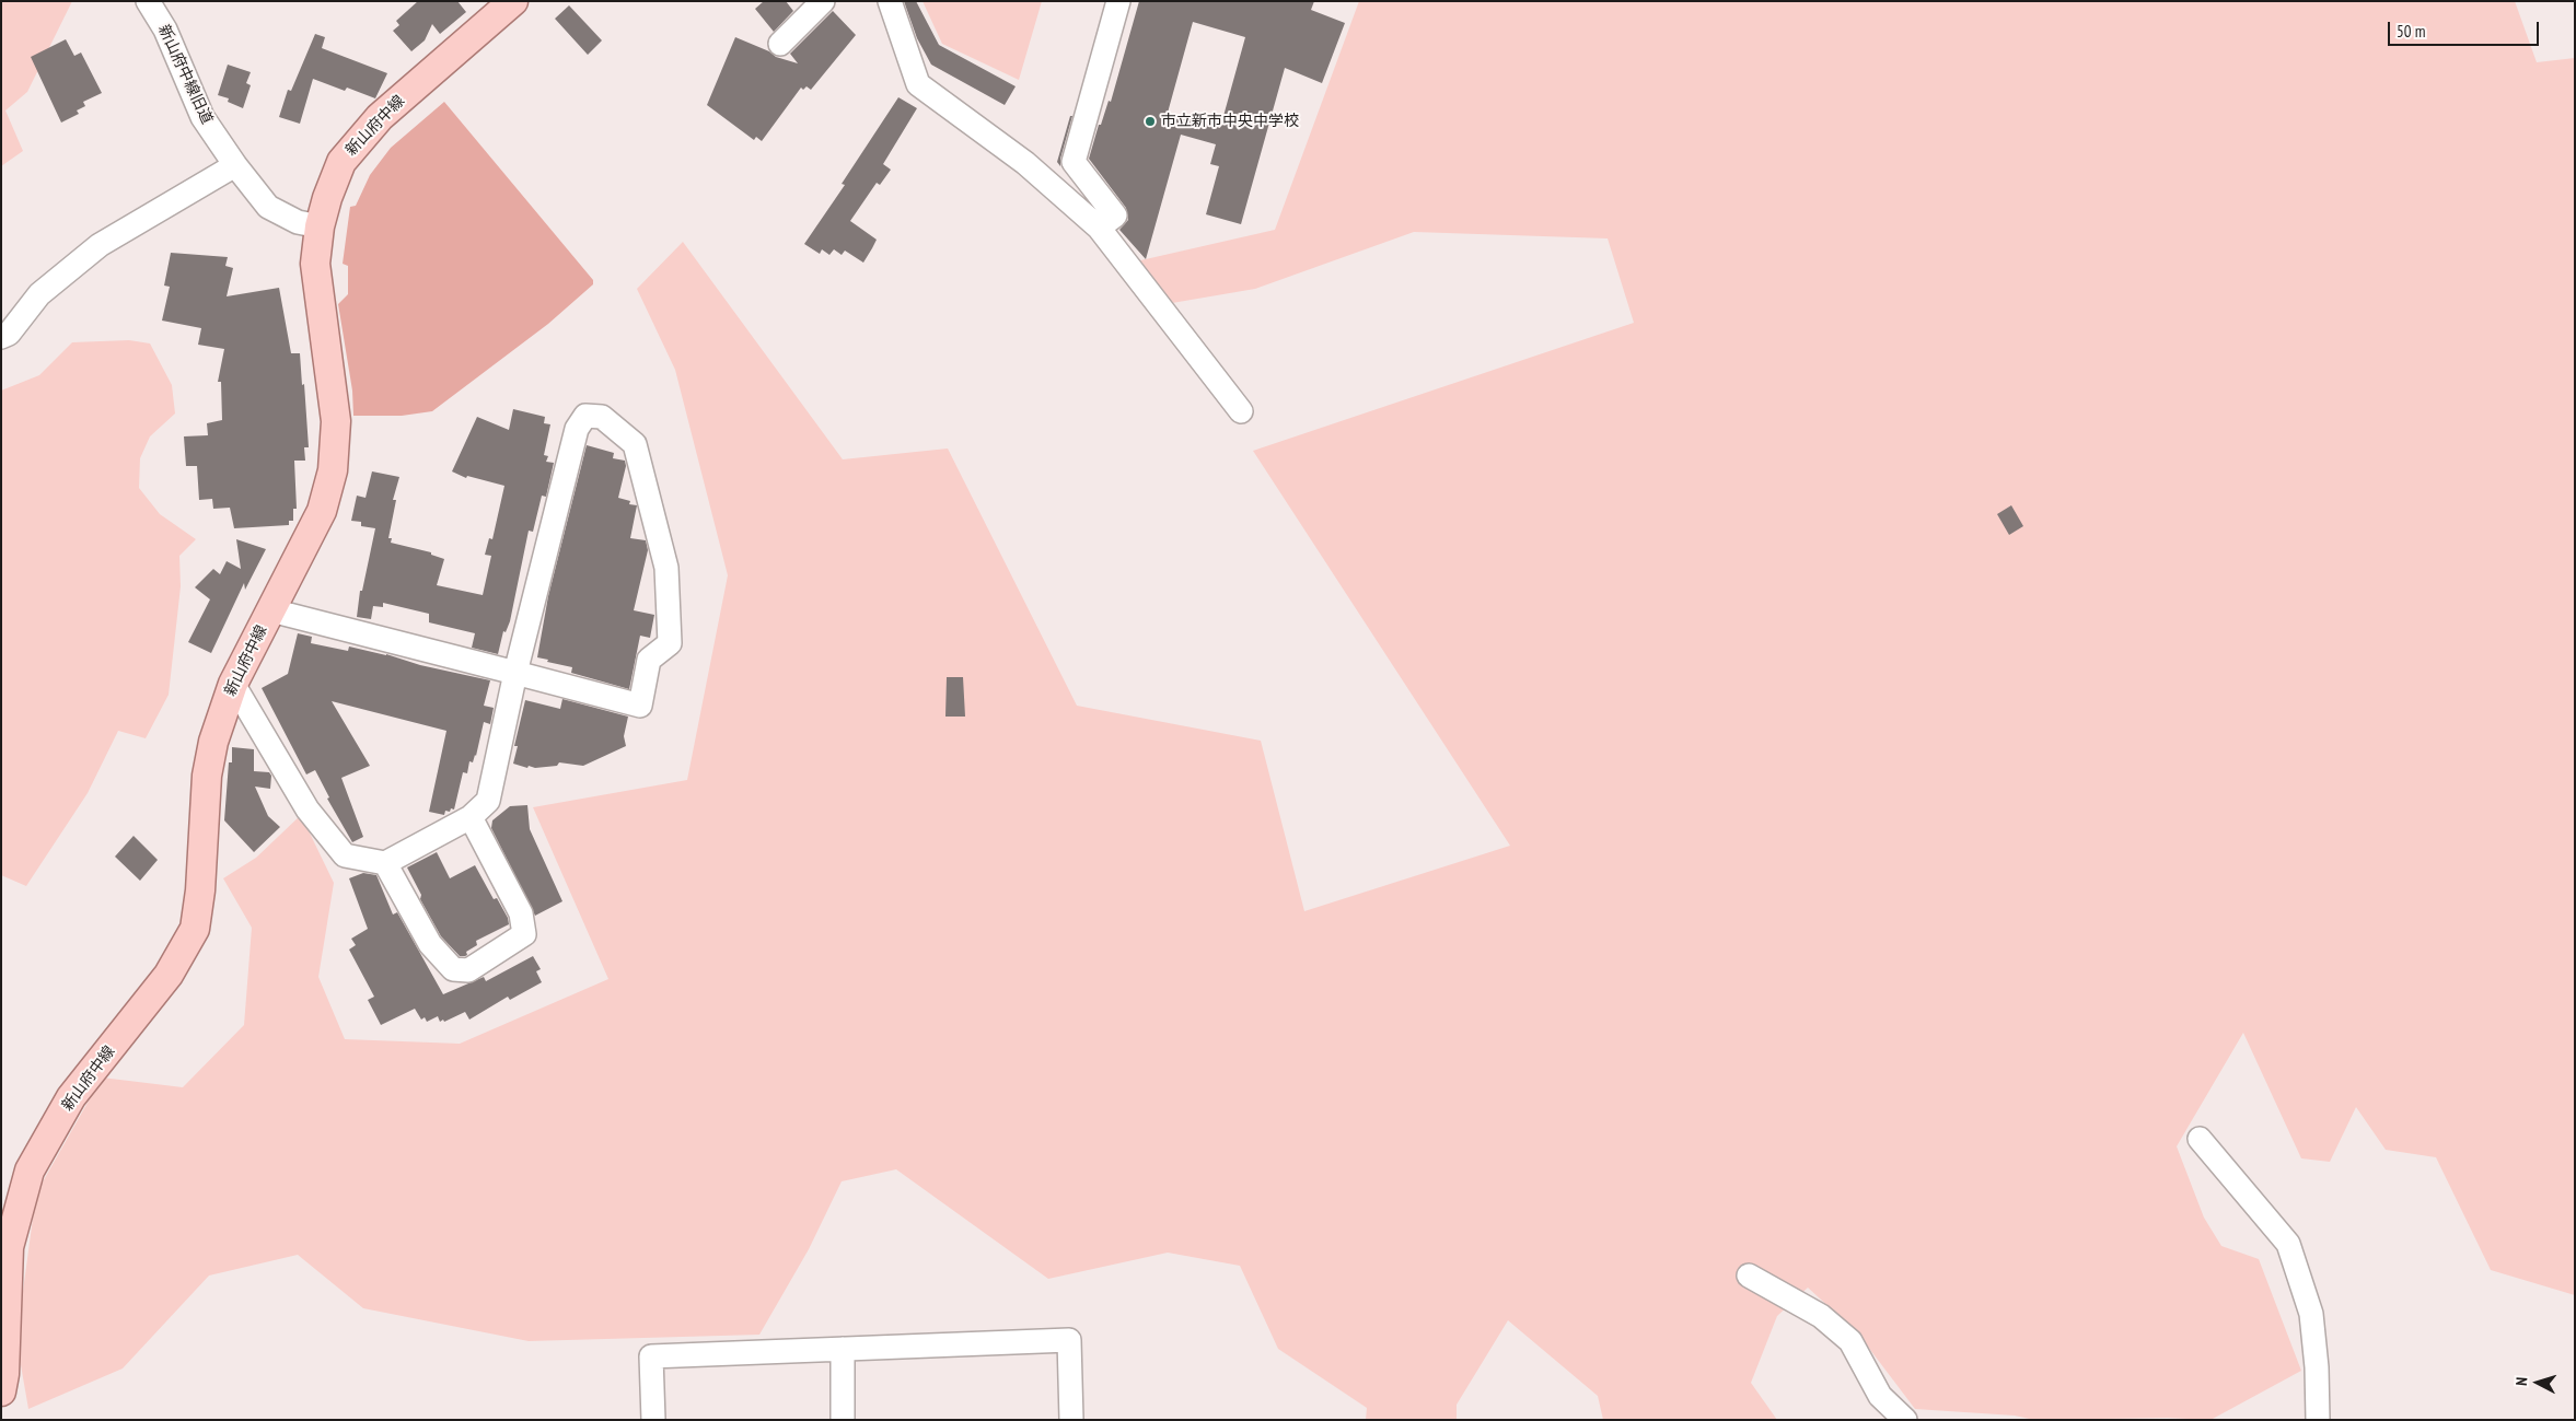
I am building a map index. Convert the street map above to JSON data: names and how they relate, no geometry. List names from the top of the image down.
{
  "streets": {
    "main road": ["新山府中線"],
    "street": ["新山府中線旧道"]
  },
  "crossings": [
    ["新山府中線旧道", "新山府中線"]
  ],
  "places": ["市立新市中央中学校"],
  "scale_bar": "50 m",
  "north": "left"
}
